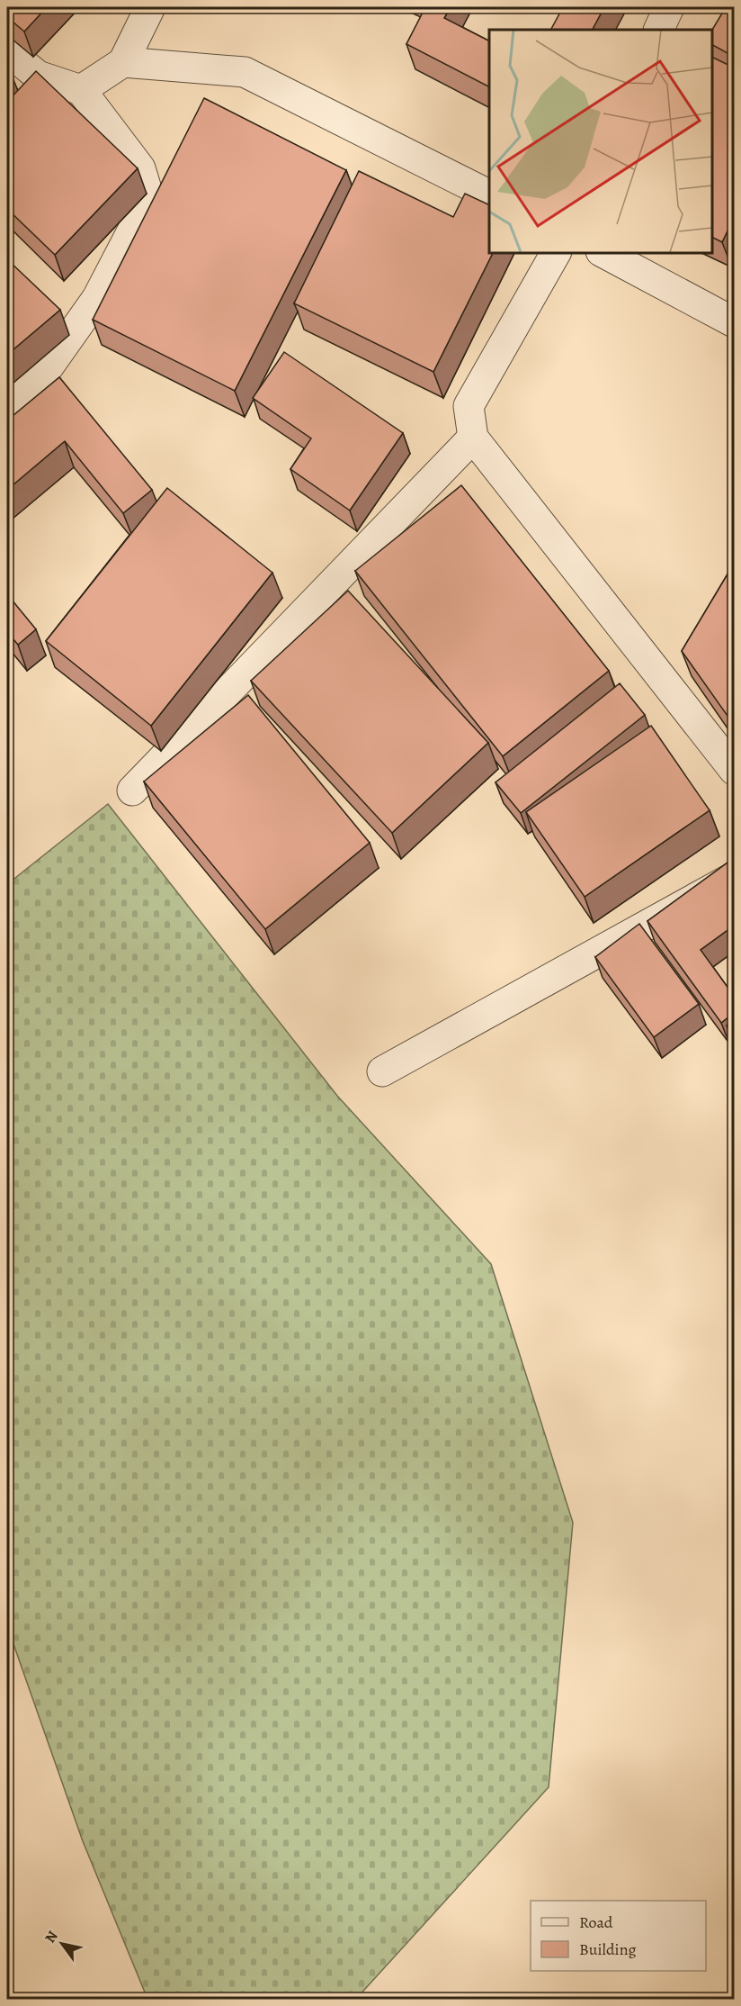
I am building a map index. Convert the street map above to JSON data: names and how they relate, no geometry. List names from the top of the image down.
{
  "legend": ["Road", "Building"],
  "north": "top left"
}
